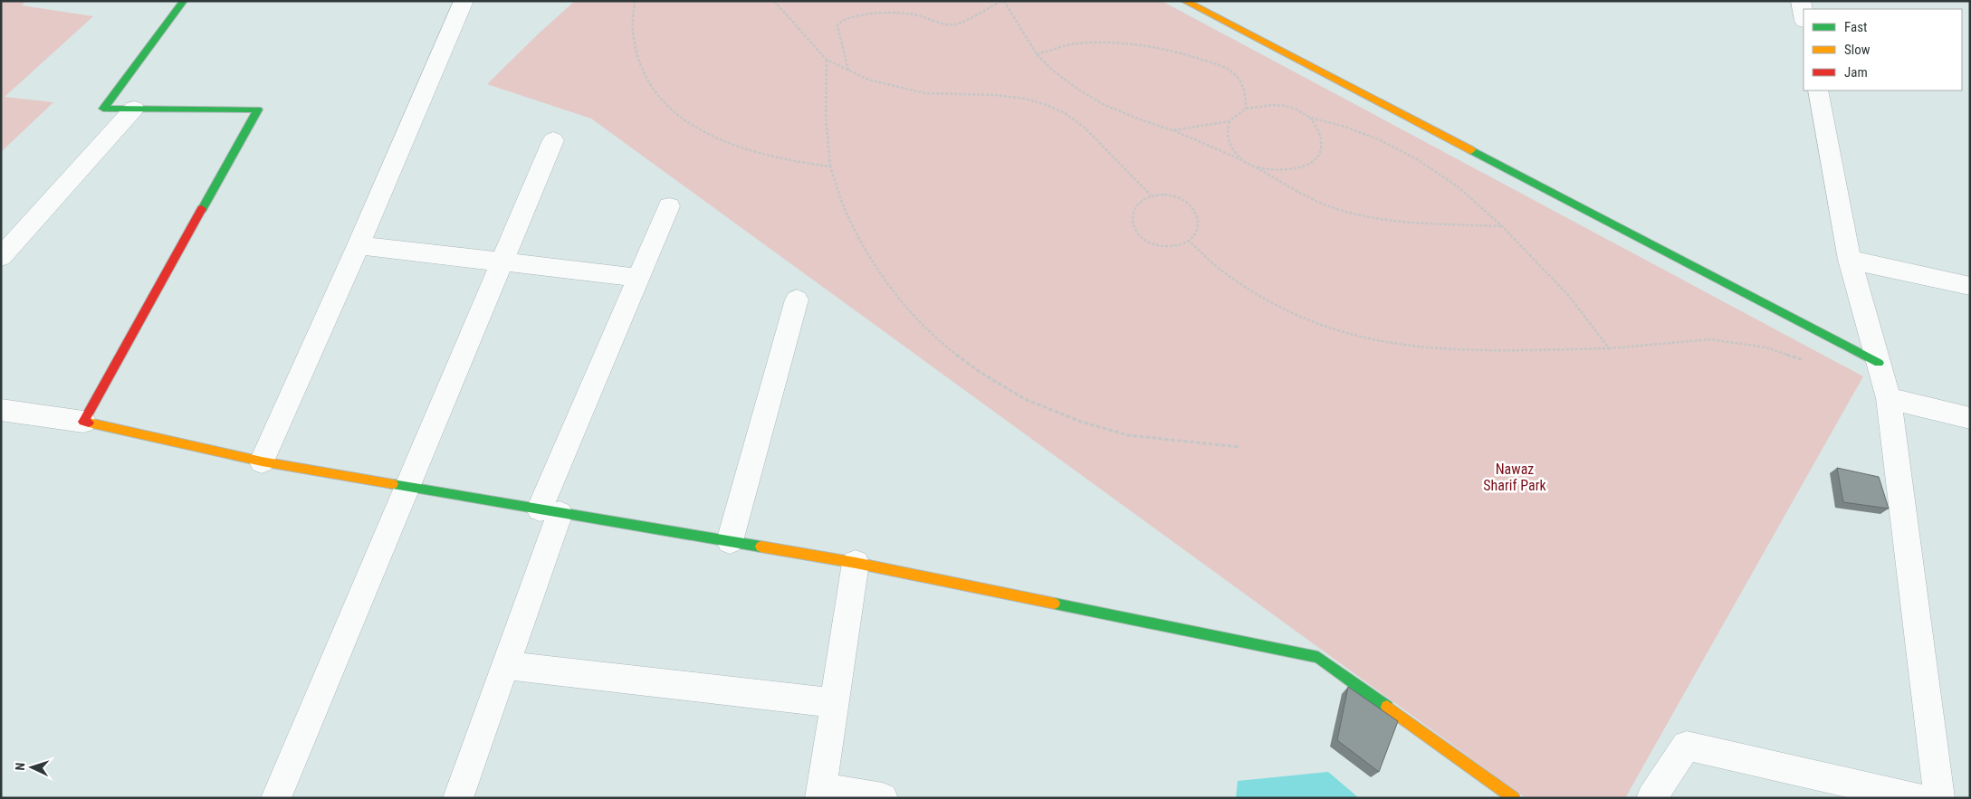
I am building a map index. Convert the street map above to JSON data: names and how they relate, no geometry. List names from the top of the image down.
{
  "parks": ["Nawaz Sharif Park"],
  "legend": ["Fast", "Slow", "Jam"],
  "north": "left"
}
